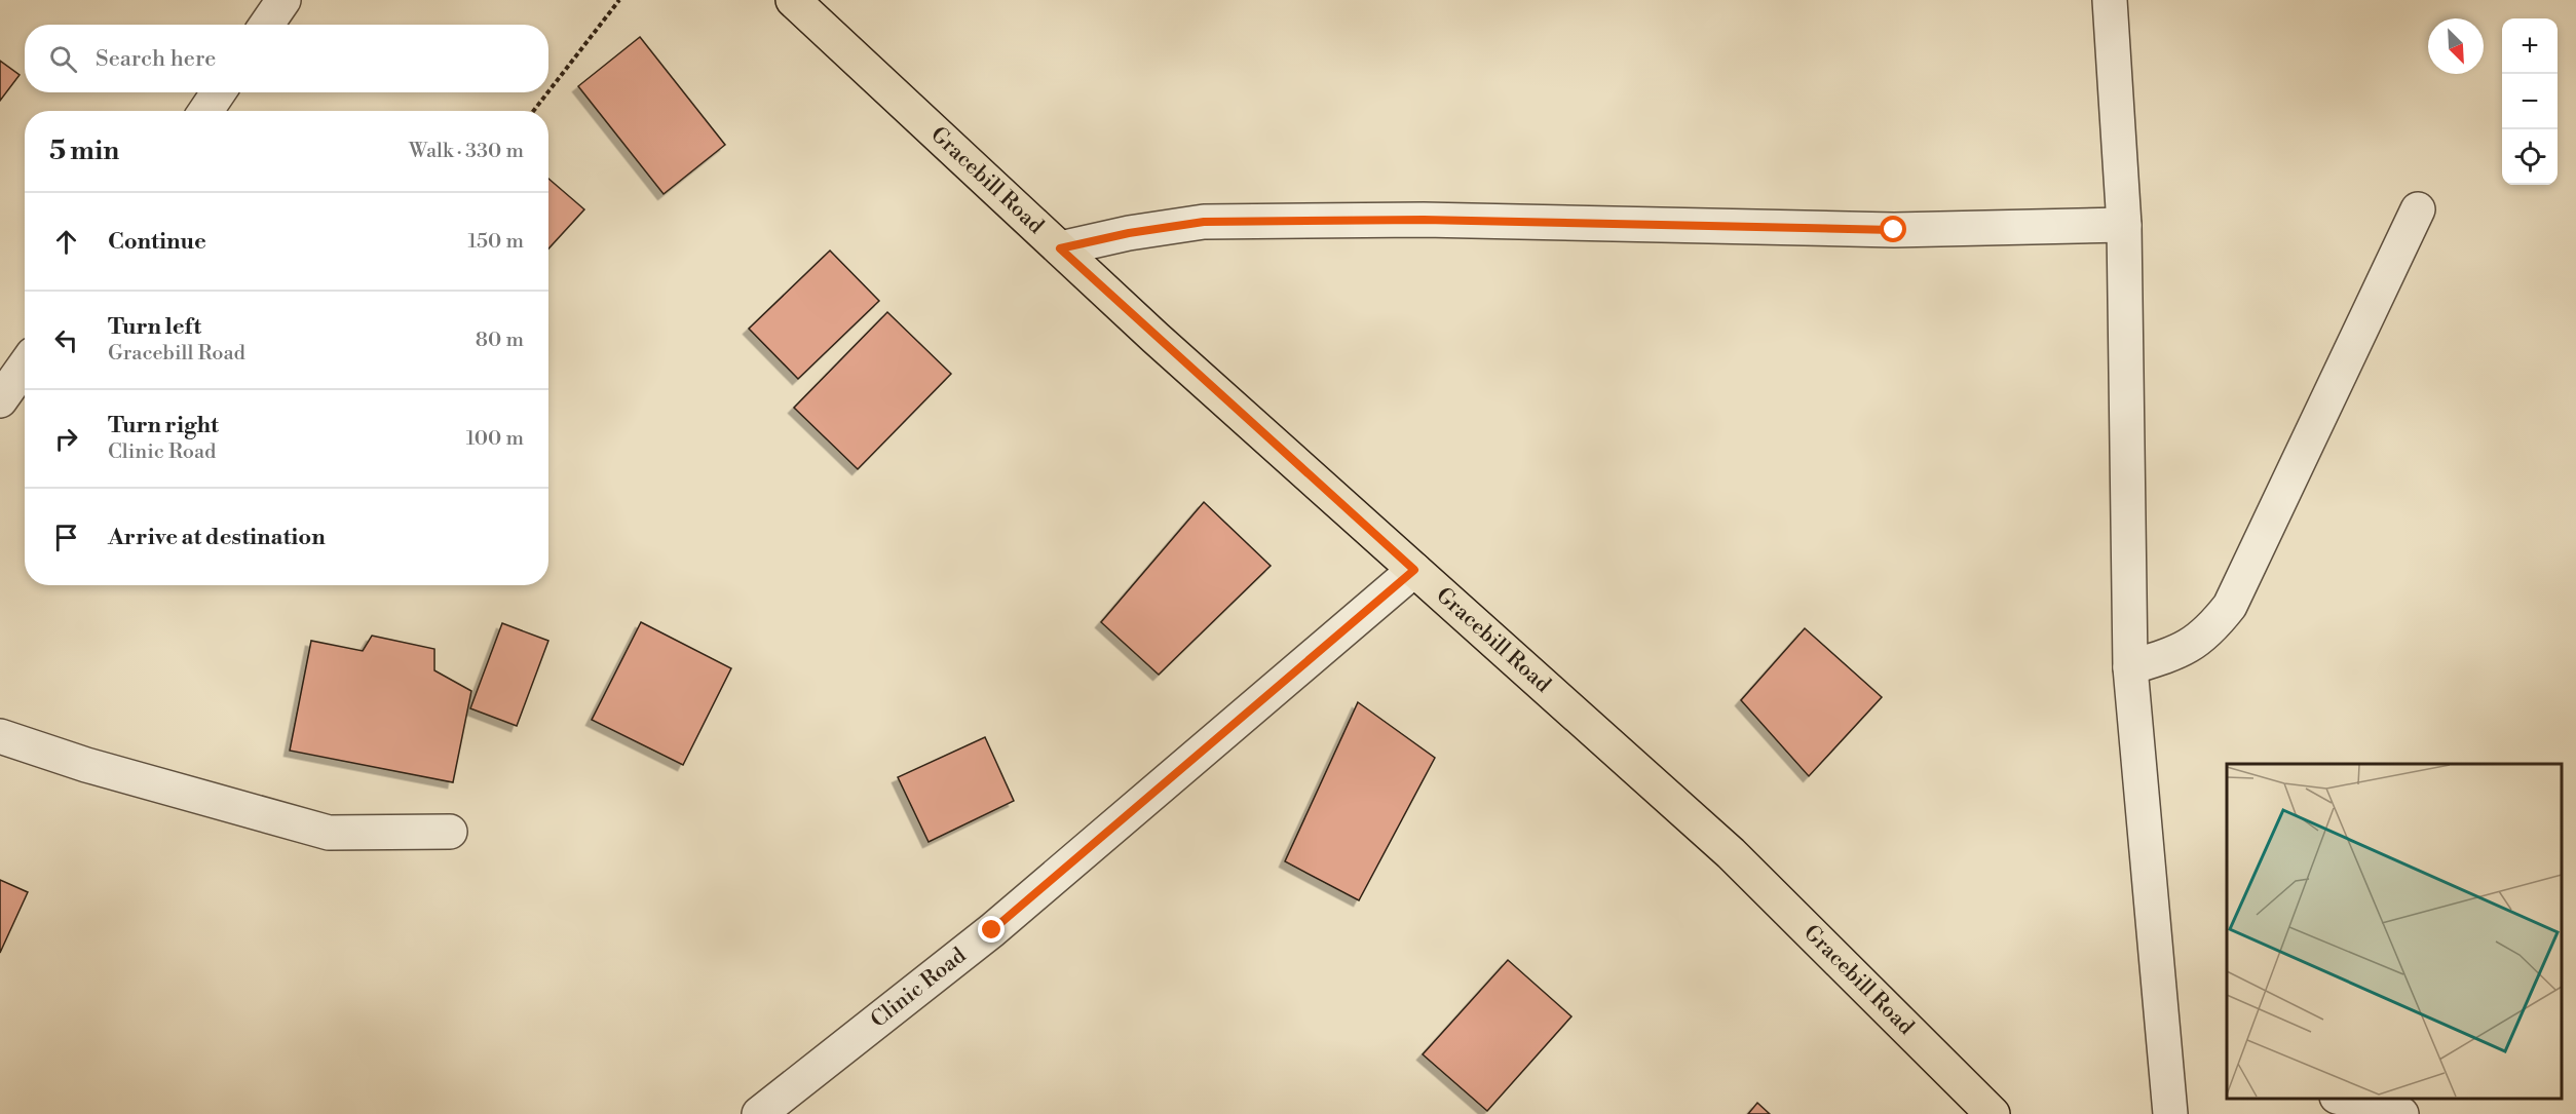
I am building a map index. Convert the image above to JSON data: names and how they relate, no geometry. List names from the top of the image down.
{
  "streets": {
    "main road": ["Gracebill Road"],
    "street": ["Clinic Road"]
  },
  "crossings": [
    ["Gracebill Road", "Clinic Road"]
  ],
  "north": "bottom right",
  "page": {
    "map_buttons": ["+", "−"],
    "search": "Search here",
    "heading": ["5 min", "Walk · 330 m"],
    "list": [
      ["Continue", "150 m"],
      ["Turn left", "Gracebill Road", "80 m"],
      ["Turn right", "Clinic Road", "100 m"],
      "Arrive at destination"
    ]
  }
}
